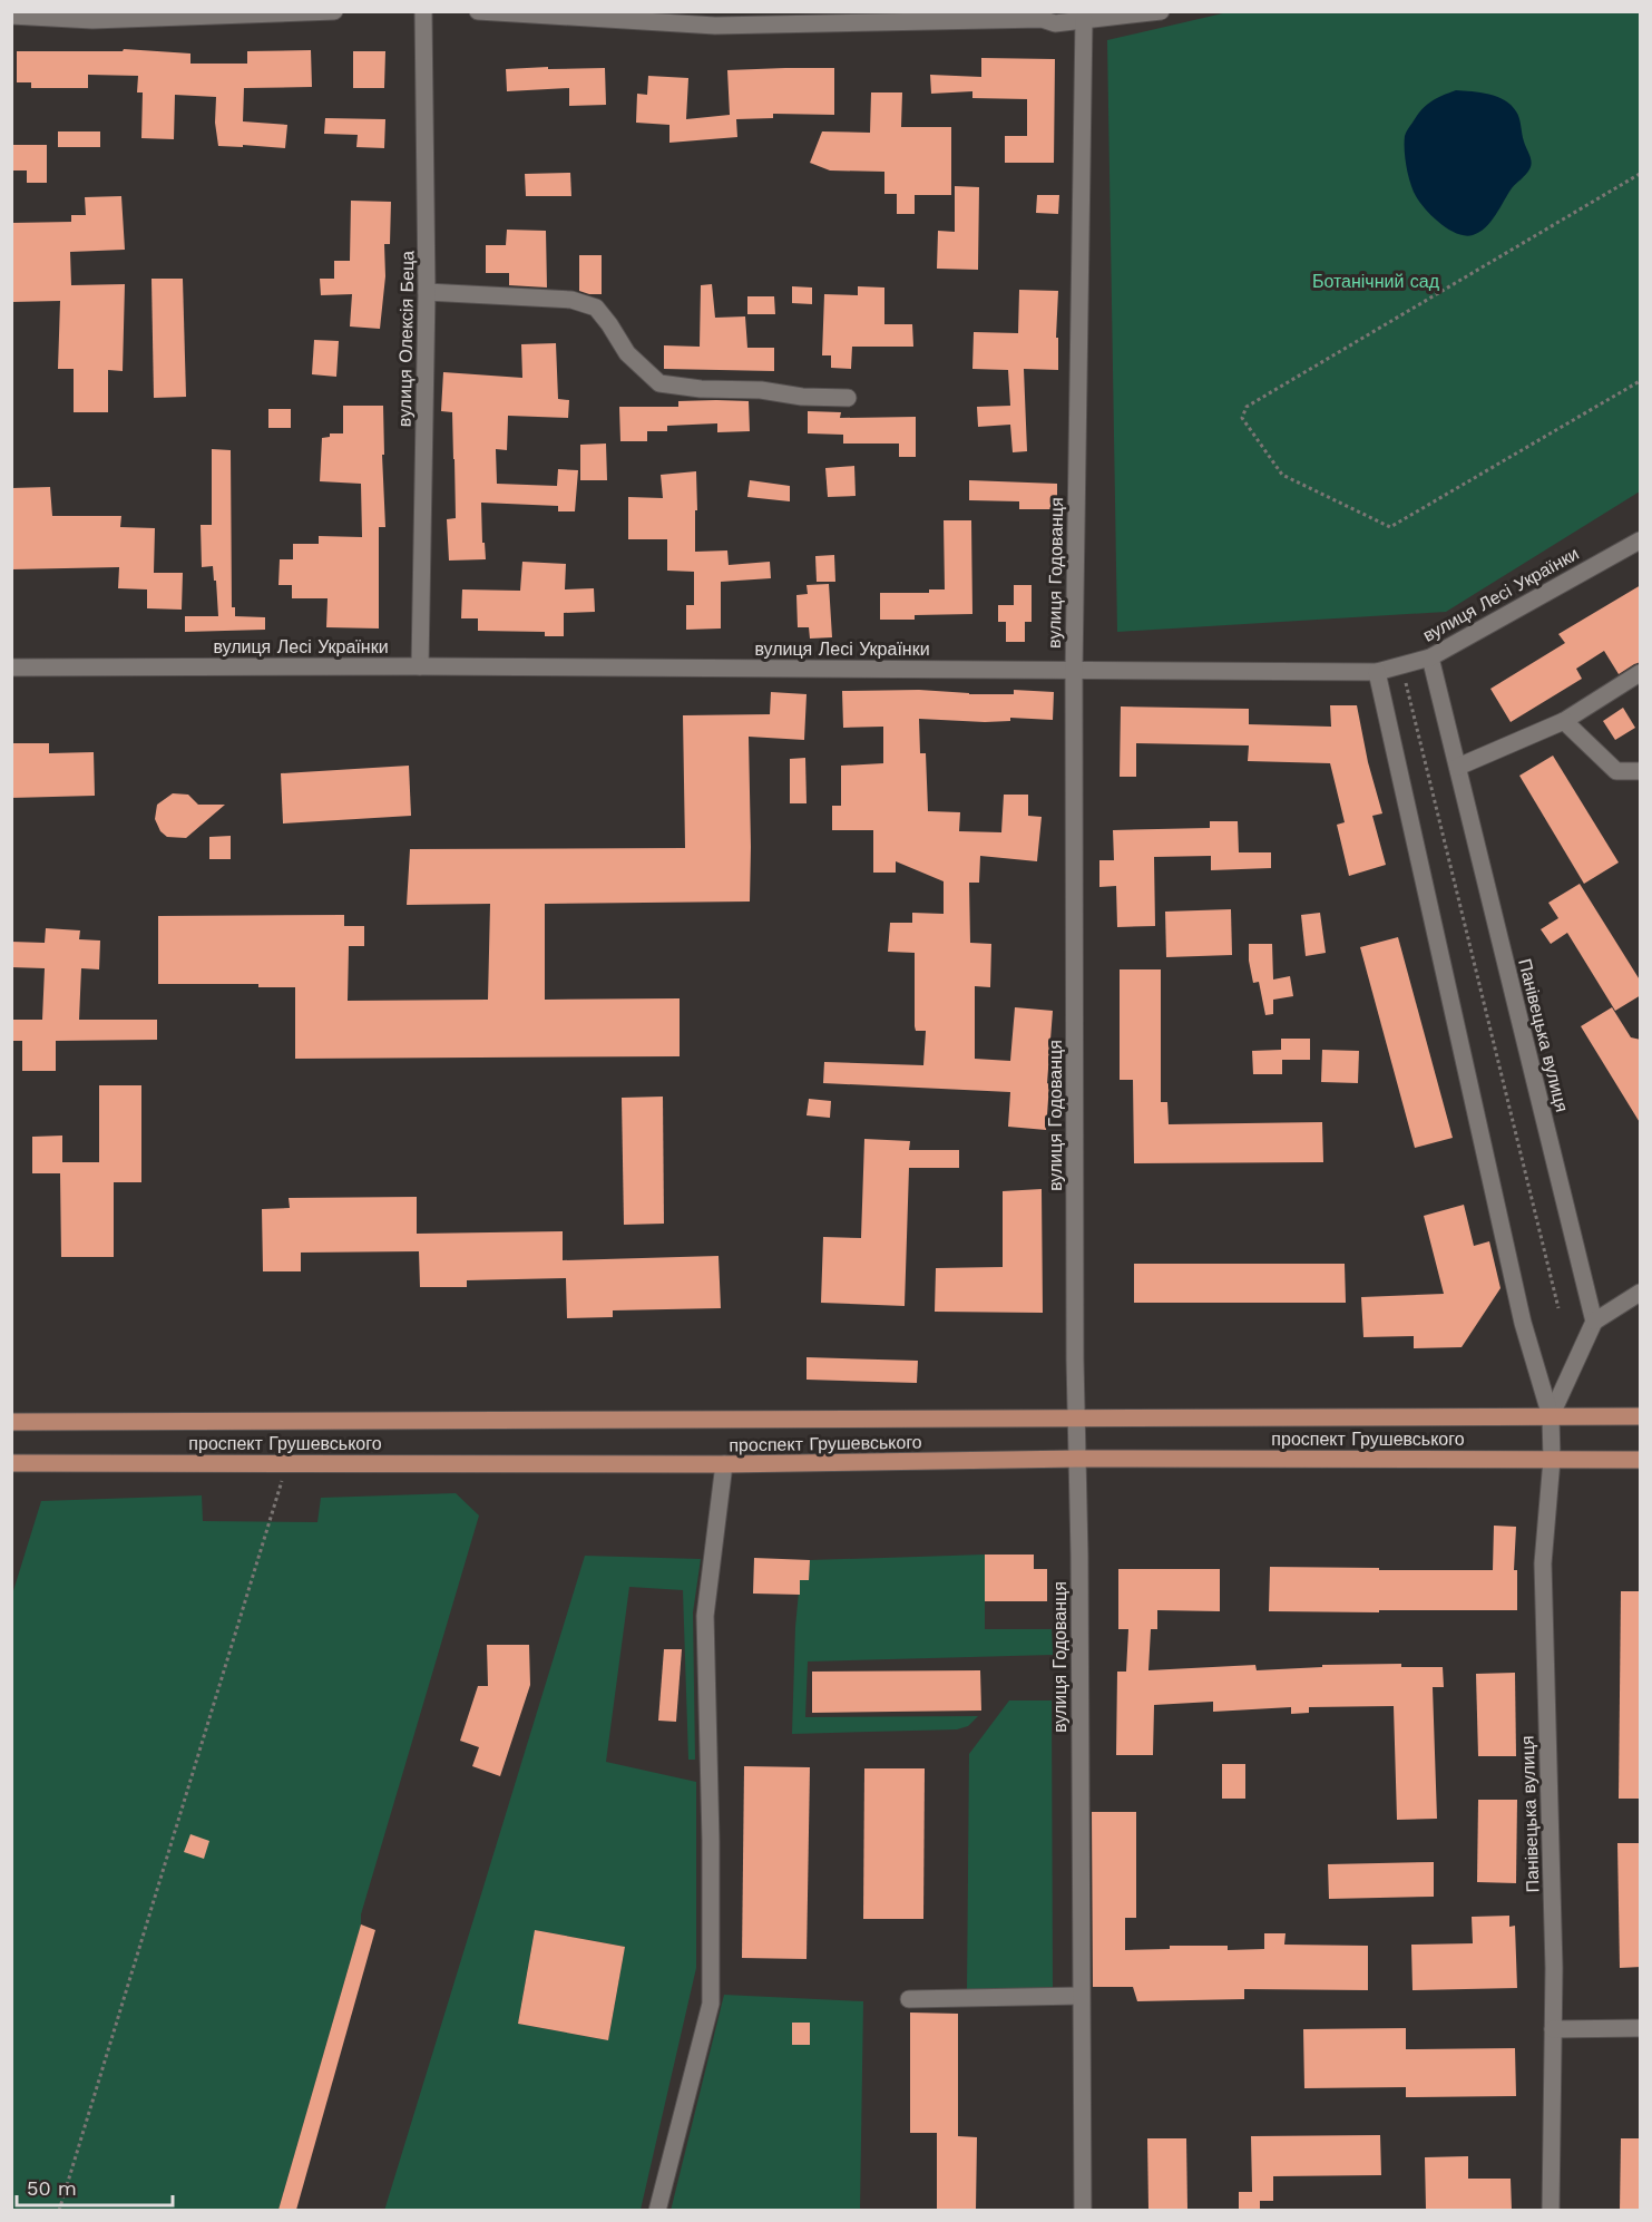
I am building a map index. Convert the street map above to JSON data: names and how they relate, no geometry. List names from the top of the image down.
{
  "streets": {
    "main road": ["проспект Грушевського"],
    "street": [
      "вулиця Олексія Беца",
      "вулиця Годованця",
      "вулиця Лесі Українки",
      "Панівецька вулиця"
    ]
  },
  "crossings": [
    ["вулиця Олексія Беца", "вулиця Лесі Українки"],
    ["вулиця Годованця", "вулиця Лесі Українки"],
    ["вулиця Годованця", "проспект Грушевського"],
    ["вулиця Лесі Українки", "Панівецька вулиця"],
    ["Панівецька вулиця", "проспект Грушевського"]
  ],
  "parks": ["Ботанічний сад"],
  "scale_bar": "50 m"
}
